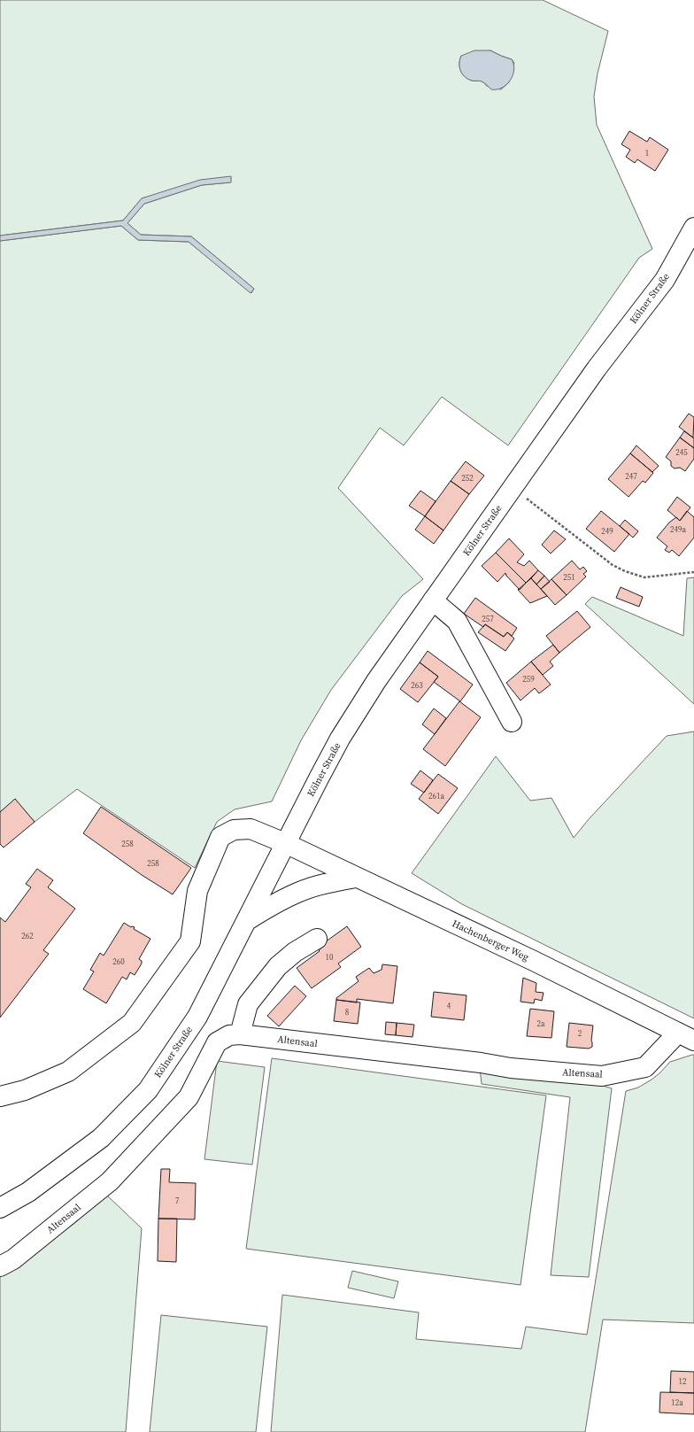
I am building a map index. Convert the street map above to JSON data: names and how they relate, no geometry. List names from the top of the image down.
{
  "streets": {
    "street": ["Kölner Straße", "Hachenberger Weg", "Altensaal"]
  },
  "crossings": [
    ["Kölner Straße", "Hachenberger Weg"],
    ["Hachenberger Weg", "Altensaal"]
  ],
  "house_numbers": [
    "1",
    "245",
    "247",
    "252",
    "249a",
    "249",
    "251",
    "257",
    "259",
    "263",
    "261a",
    "258",
    "258",
    "262",
    "10",
    "260",
    "4",
    "8",
    "2a",
    "2",
    "7",
    "12",
    "12a"
  ]
}
